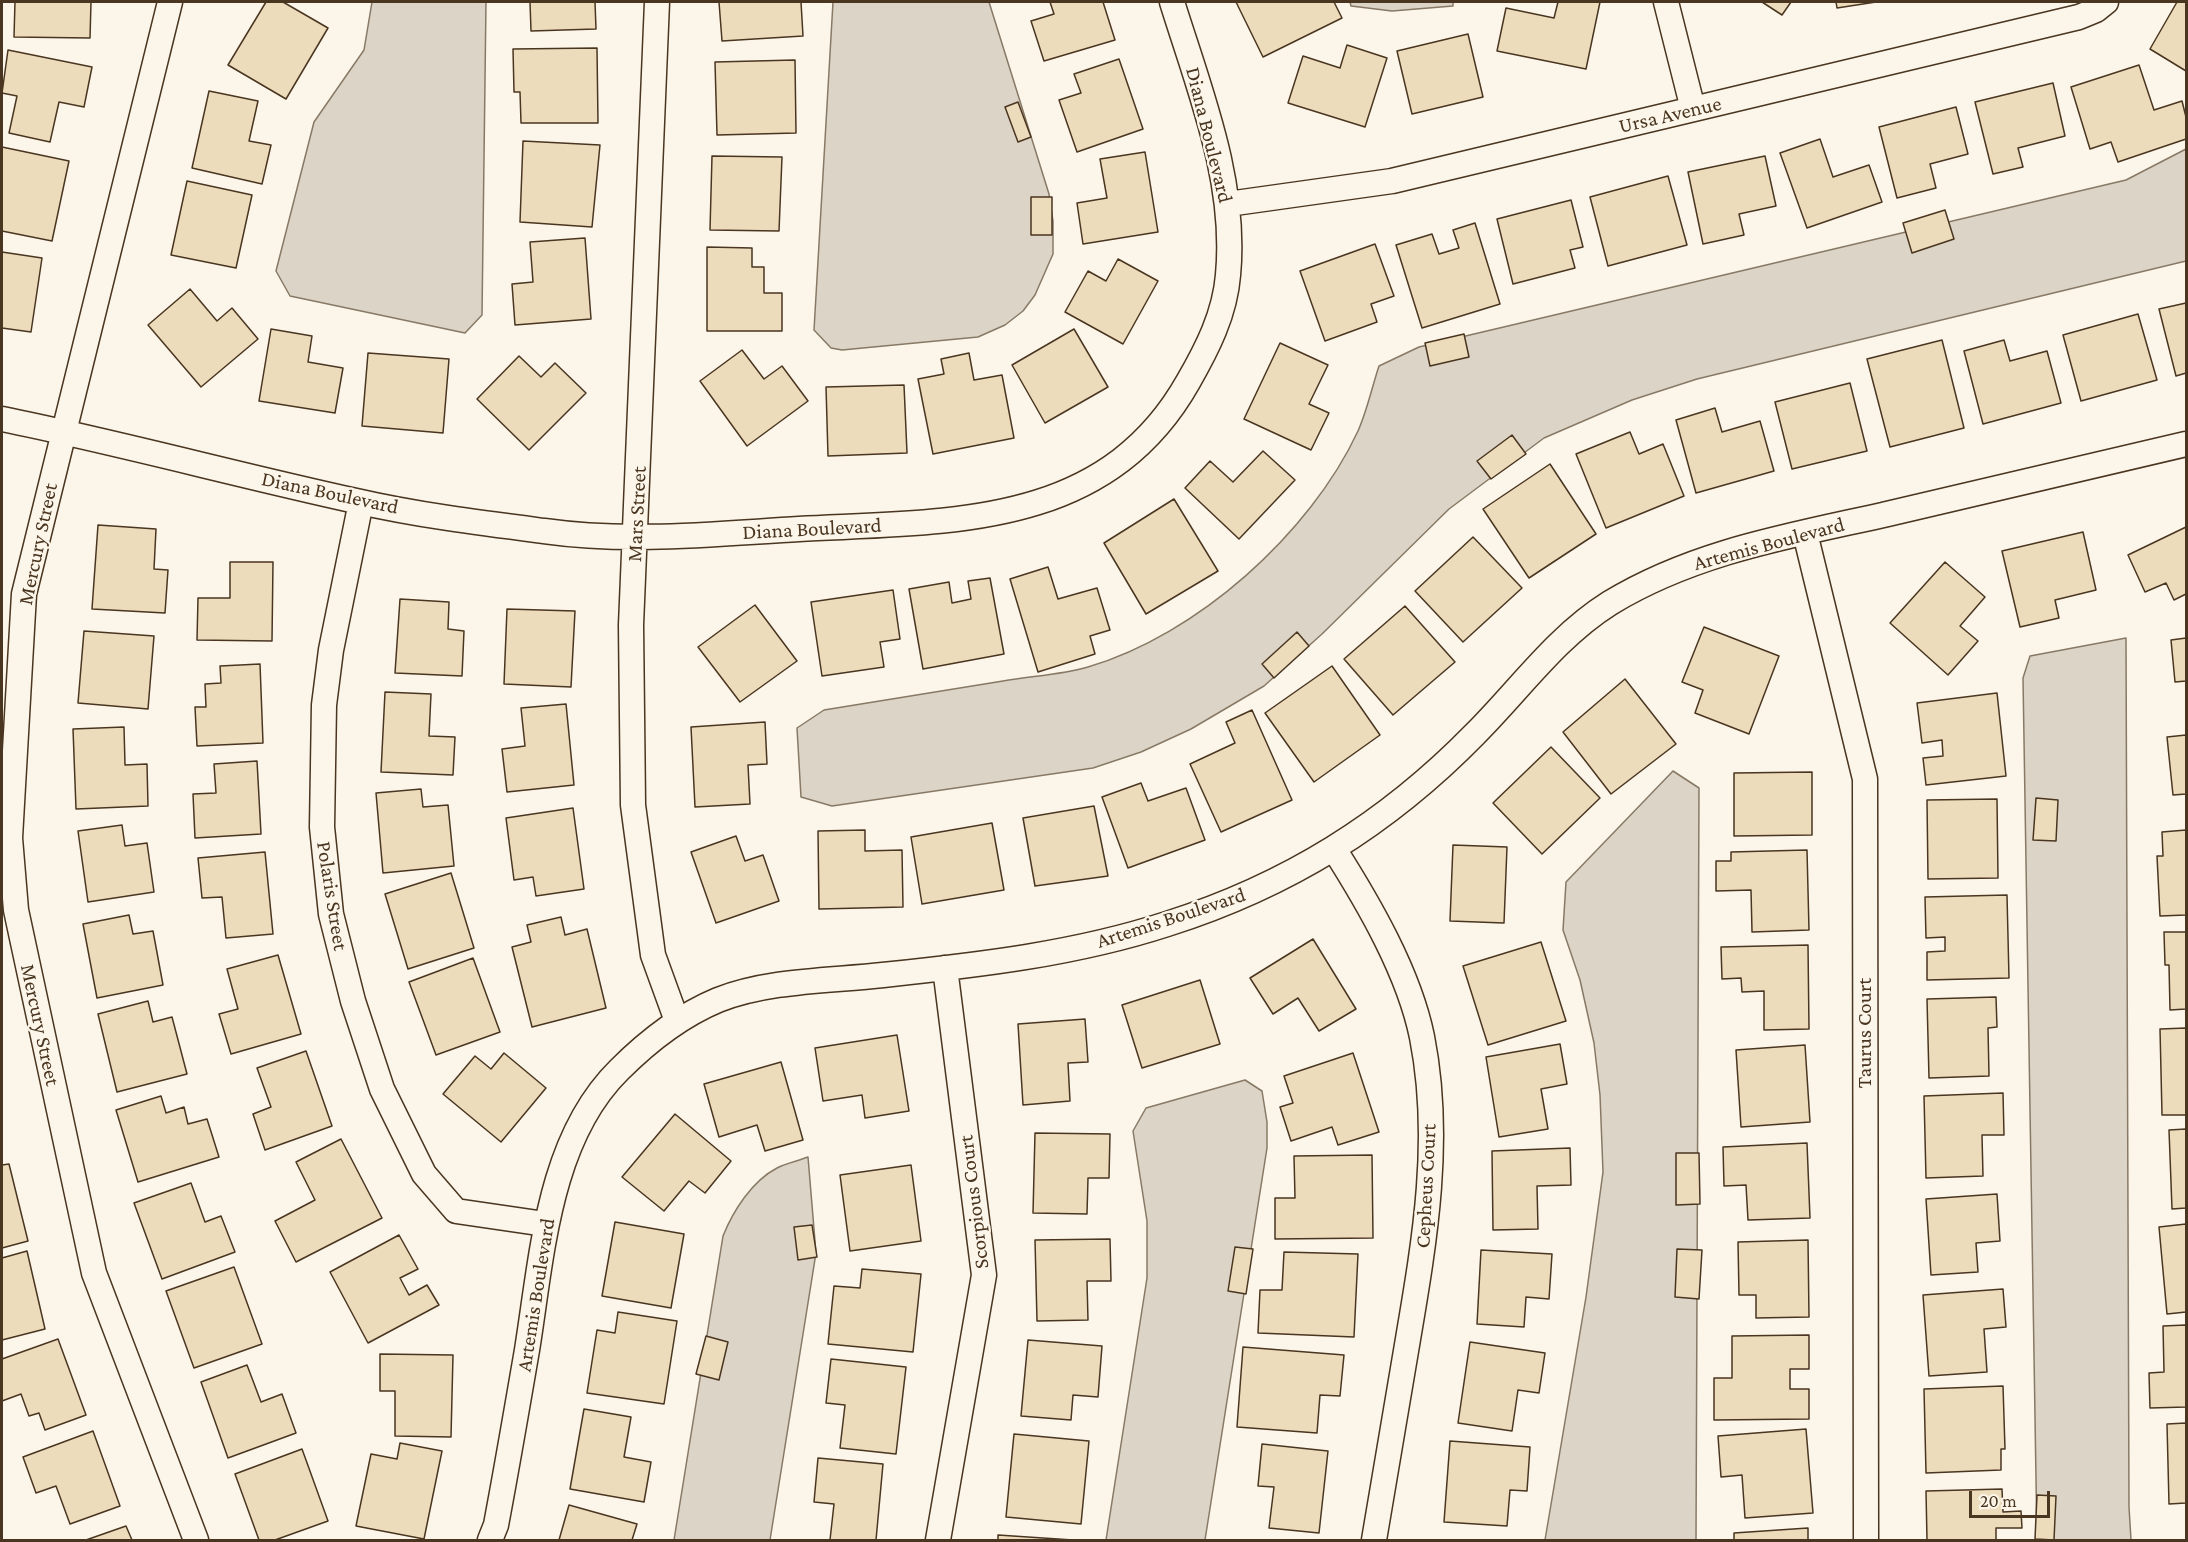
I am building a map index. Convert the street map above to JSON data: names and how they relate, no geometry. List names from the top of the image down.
{
  "streets": {
    "street": [
      "Ursa Avenue",
      "Diana Boulevard",
      "Mars Street",
      "Mercury Street",
      "Artemis Boulevard",
      "Polaris Street",
      "Taurus Court",
      "Cepheus Court",
      "Scorpious Court"
    ]
  },
  "crossings": [
    ["Ursa Avenue", "Diana Boulevard"],
    ["Diana Boulevard", "Mars Street"],
    ["Diana Boulevard", "Mercury Street"],
    ["Diana Boulevard", "Polaris Street"],
    ["Mars Street", "Artemis Boulevard"],
    ["Artemis Boulevard", "Polaris Street"],
    ["Artemis Boulevard", "Taurus Court"],
    ["Artemis Boulevard", "Cepheus Court"],
    ["Artemis Boulevard", "Scorpious Court"]
  ],
  "scale_bar": "20 m"
}
